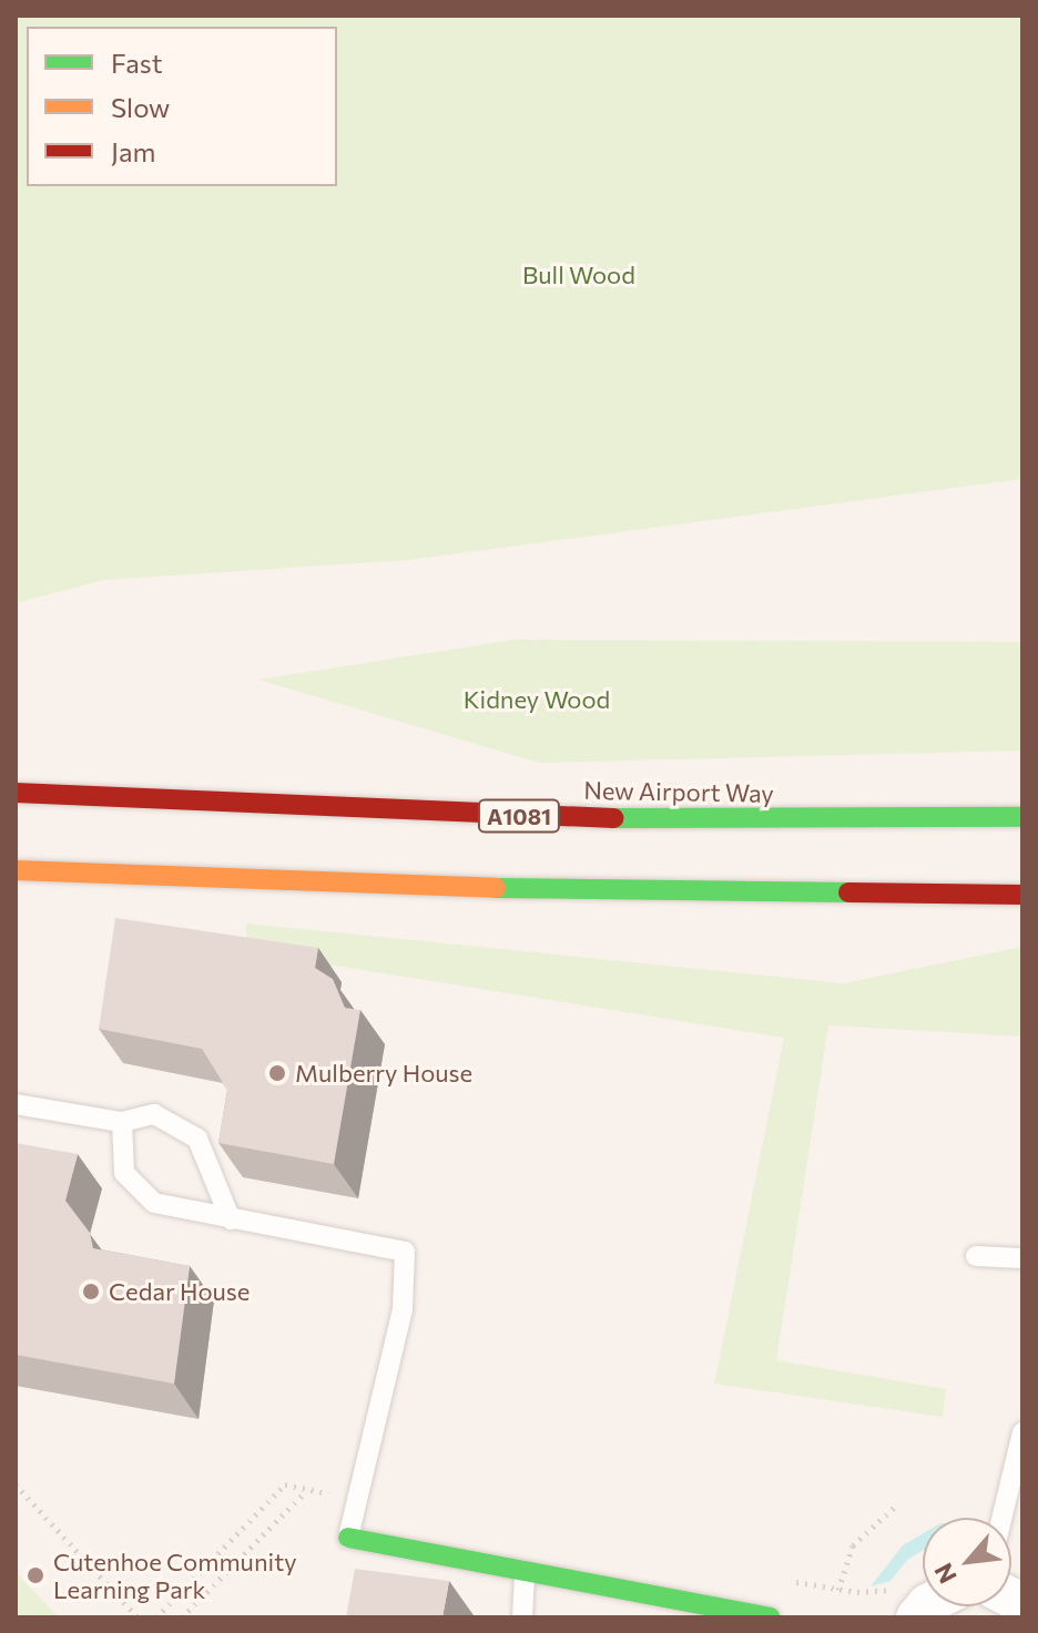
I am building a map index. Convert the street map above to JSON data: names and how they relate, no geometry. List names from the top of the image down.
{
  "streets": {
    "main road": ["New Airport Way", "A1081"]
  },
  "parks": ["Bull Wood", "Kidney Wood"],
  "places": ["Mulberry House", "Cedar House", "Cutenhoe Community Learning Park"],
  "legend": ["Fast", "Slow", "Jam"],
  "north": "bottom left"
}
